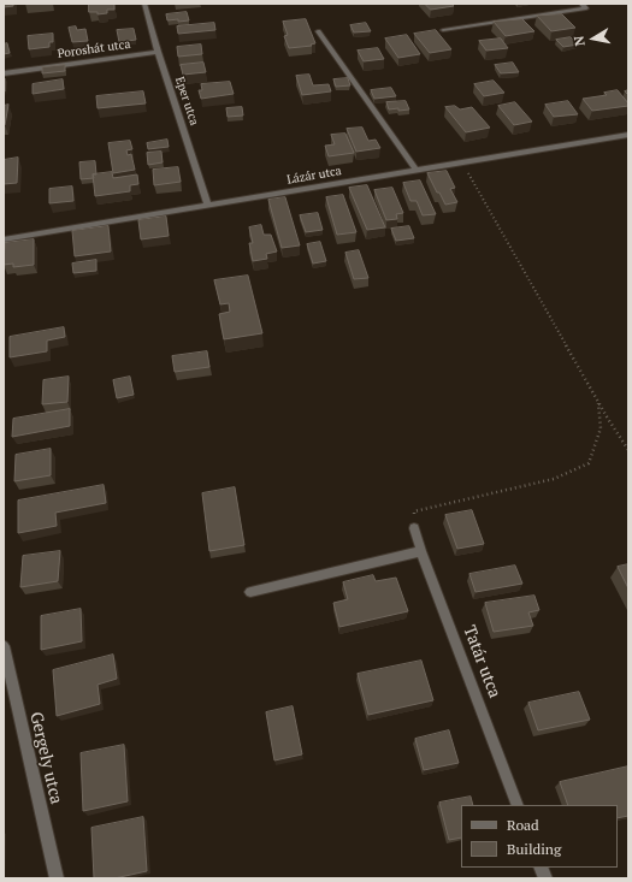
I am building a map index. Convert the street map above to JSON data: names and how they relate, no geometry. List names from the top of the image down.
{
  "streets": {
    "street": [
      "Poroshát utca",
      "Eper utca",
      "Lázár utca",
      "Tatár utca",
      "Gergely utca"
    ]
  },
  "crossings": [
    ["Poroshát utca", "Eper utca"],
    ["Eper utca", "Lázár utca"]
  ],
  "legend": ["Road", "Building"],
  "north": "left"
}
